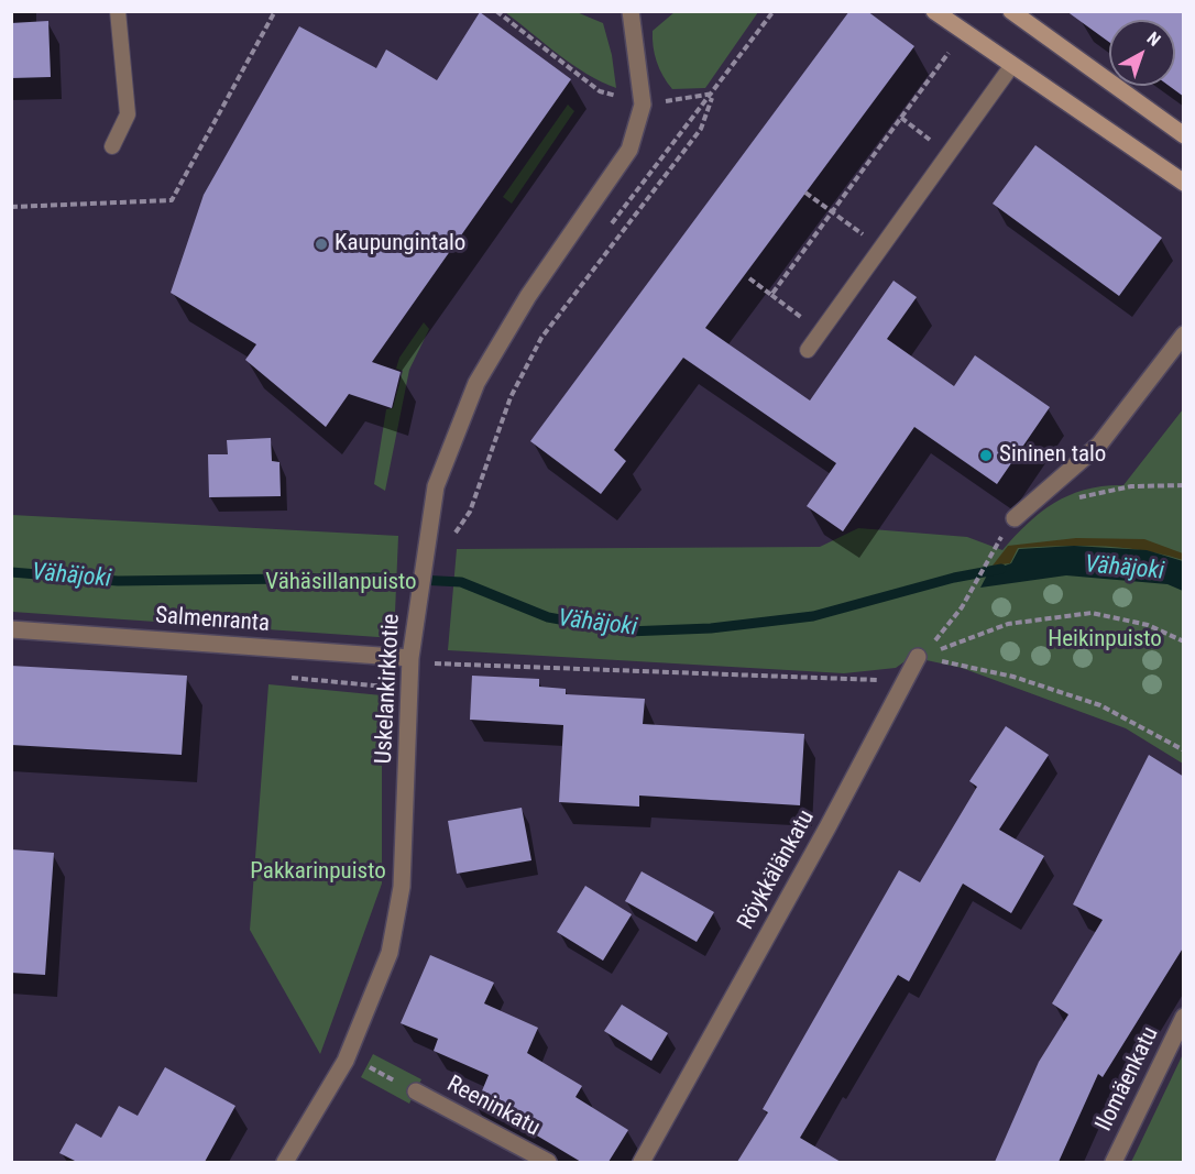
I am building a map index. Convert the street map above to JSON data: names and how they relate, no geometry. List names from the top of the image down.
{
  "streets": {
    "street": [
      "Salmenranta",
      "Uskelankirkkotie",
      "Röykkälänkatu",
      "Ilomäenkatu",
      "Reeninkatu"
    ]
  },
  "crossings": [
    ["Salmenranta", "Uskelankirkkotie"]
  ],
  "water": ["Vähäjoki"],
  "parks": ["Vähäsillanpuisto", "Heikinpuisto", "Pakkarinpuisto"],
  "places": ["Kaupungintalo", "Sininen talo"],
  "north": "top right"
}
